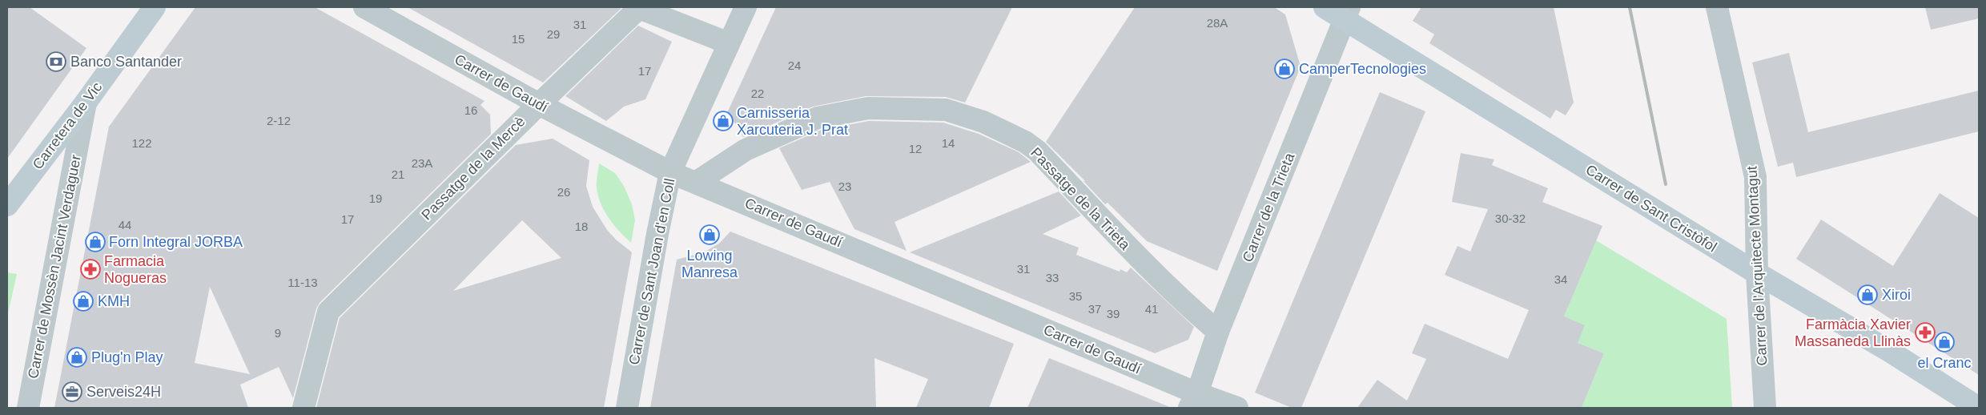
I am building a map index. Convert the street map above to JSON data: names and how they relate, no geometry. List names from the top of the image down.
{
  "streets": {
    "street": [
      "Carrer de Gaudí",
      "Carretera de Vic",
      "Passatge de la Mercè",
      "Passatge de la Trieta",
      "Carrer de la Trieta",
      "Carrer de Sant Cristòfol",
      "Carrer de l'Arquitecte Montagut",
      "Carrer de Mossèn Jacint Verdaguer",
      "Carrer de Sant Joan d'en Coll"
    ]
  },
  "crossings": [
    ["Carrer de Gaudí", "Passatge de la Mercè"],
    ["Carrer de Gaudí", "Passatge de la Trieta"],
    ["Carrer de Gaudí", "Carrer de la Trieta"],
    ["Carrer de Gaudí", "Carrer de Sant Joan d'en Coll"],
    ["Carretera de Vic", "Carrer de Mossèn Jacint Verdaguer"],
    ["Passatge de la Mercè", "Carrer de Sant Joan d'en Coll"],
    ["Passatge de la Trieta", "Carrer de la Trieta"],
    ["Carrer de la Trieta", "Carrer de Sant Cristòfol"],
    ["Carrer de Sant Cristòfol", "Carrer de l'Arquitecte Montagut"]
  ],
  "places": {
    "bank": ["Banco Santander"],
    "shop": [
      "CamperTecnologies",
      "Carnisseria Xarcuteria J. Prat",
      "Lowing Manresa",
      "Forn Integral JORBA",
      "Xiroi",
      "KMH",
      "el Cranc",
      "Plug'n Play"
    ],
    "pharmacy": ["Farmacia Nogueras", "Farmàcia Xavier Massaneda Llinàs"],
    "office": ["Serveis24H"]
  },
  "house_numbers": [
    "28A",
    "31",
    "29",
    "15",
    "24",
    "17",
    "22",
    "16",
    "2-12",
    "122",
    "14",
    "12",
    "23A",
    "21",
    "23",
    "26",
    "19",
    "30-32",
    "17",
    "44",
    "18",
    "31",
    "33",
    "34",
    "11-13",
    "35",
    "37",
    "41",
    "39",
    "9"
  ]
}
